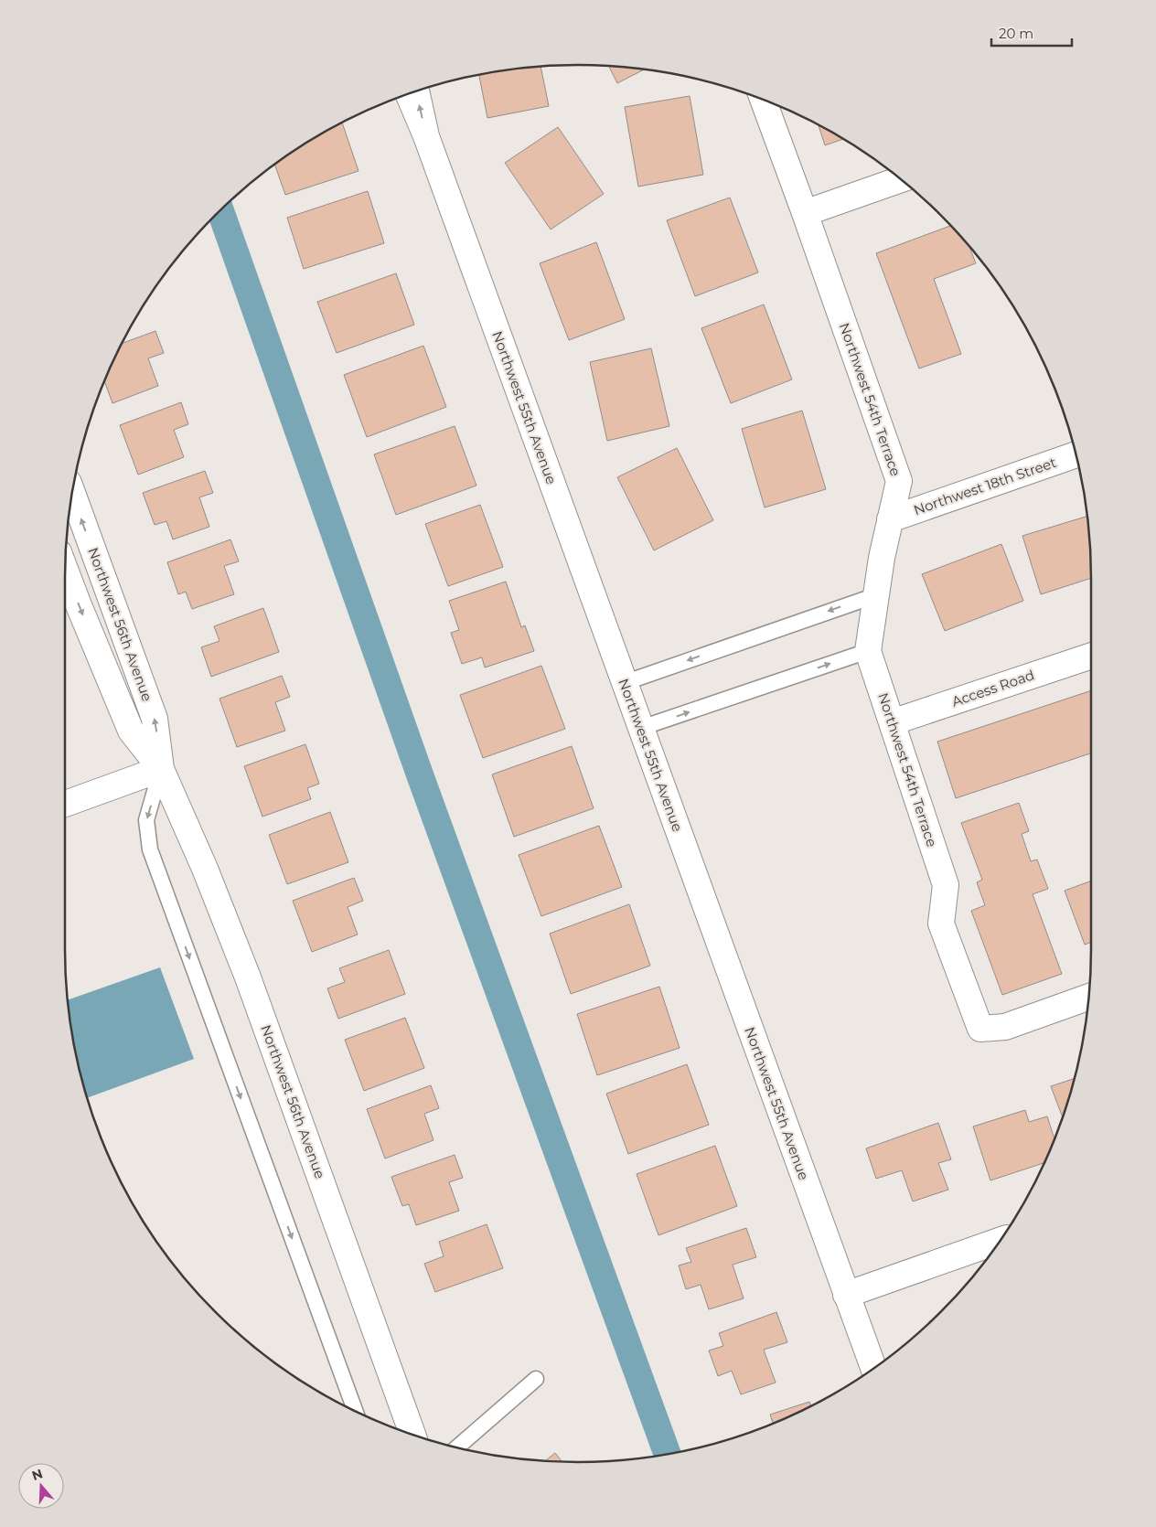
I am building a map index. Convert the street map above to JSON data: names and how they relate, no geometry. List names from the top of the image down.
{
  "streets": {
    "street": [
      "Northwest 54th Terrace",
      "Northwest 55th Avenue",
      "Northwest 18th Street",
      "Northwest 56th Avenue",
      "Access Road"
    ]
  },
  "crossings": [
    ["Northwest 54th Terrace", "Northwest 18th Street"],
    ["Northwest 54th Terrace", "Access Road"]
  ],
  "scale_bar": "20 m",
  "north": "top"
}
